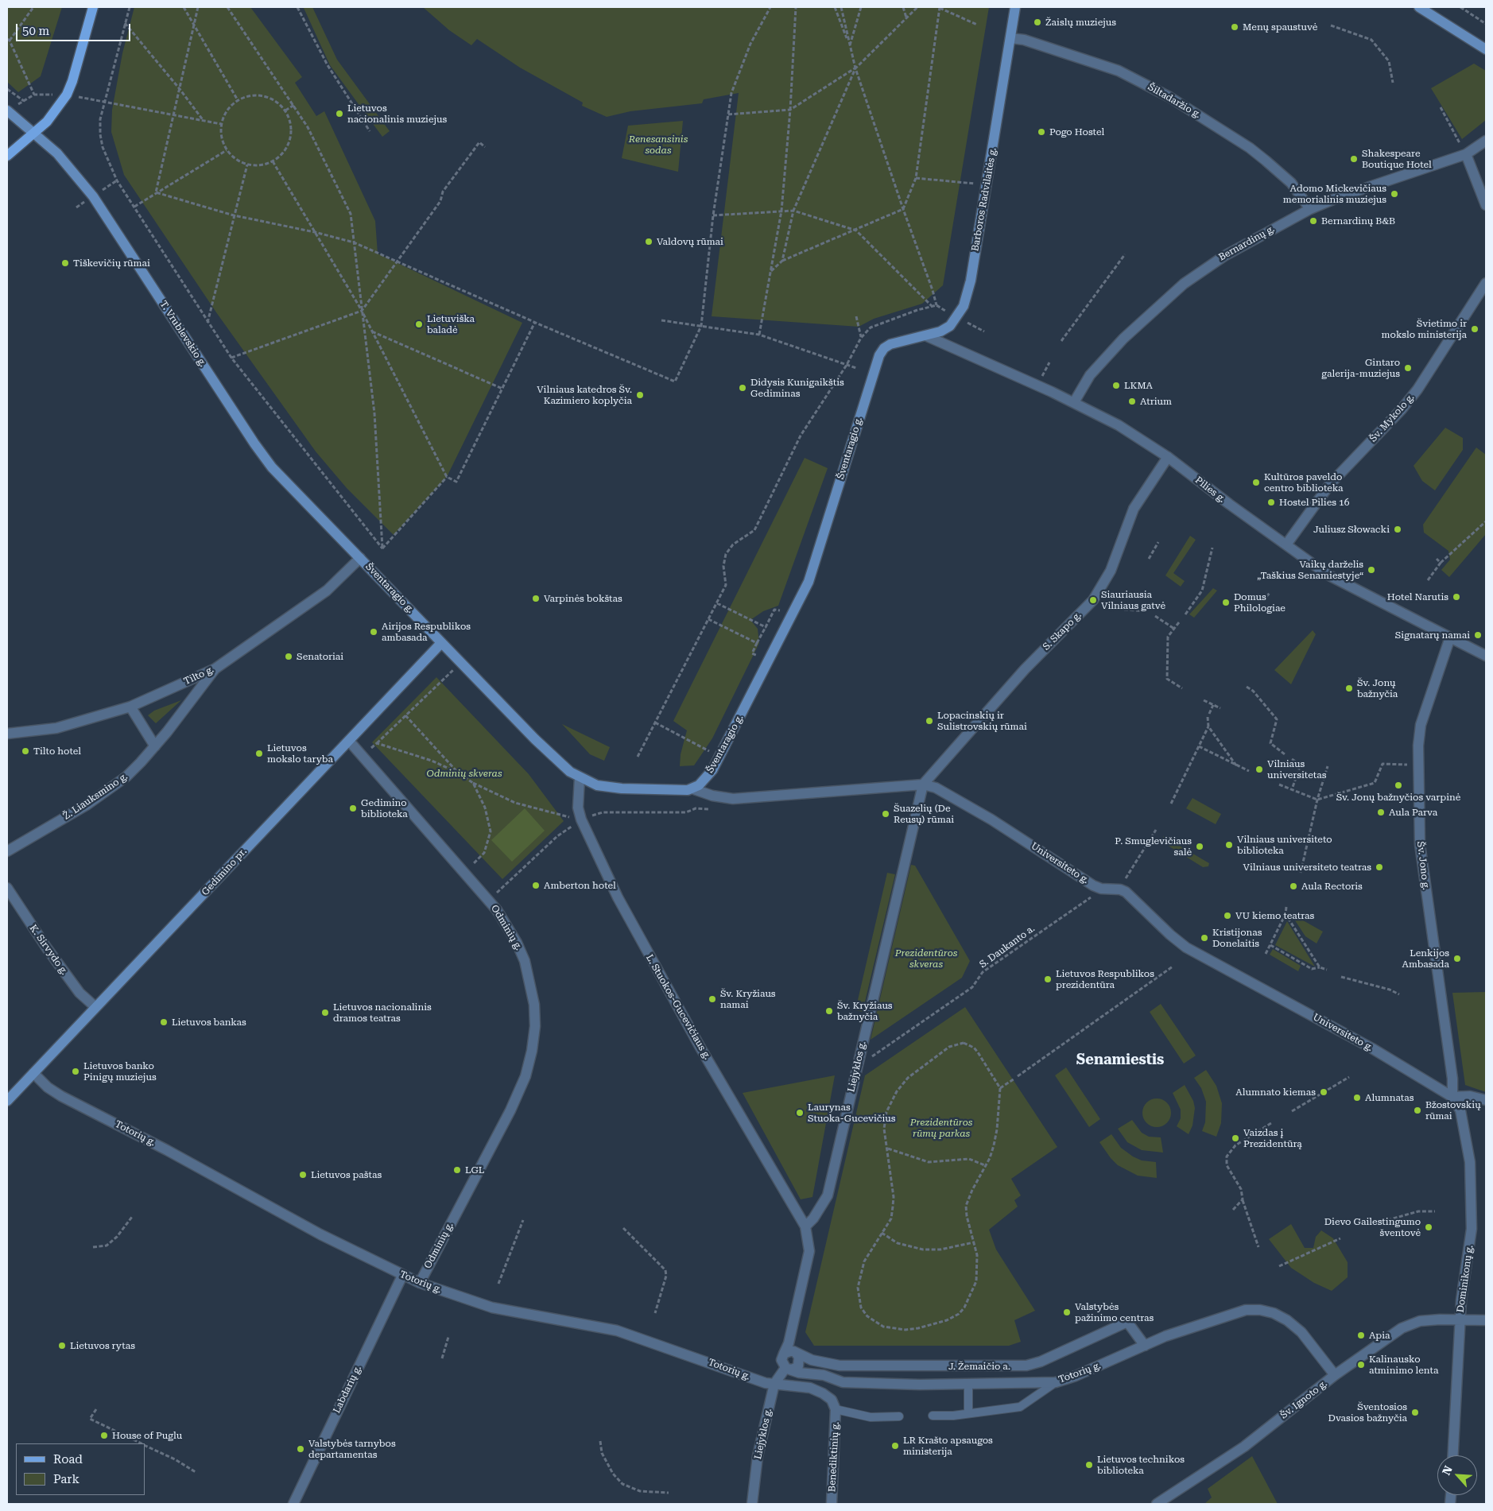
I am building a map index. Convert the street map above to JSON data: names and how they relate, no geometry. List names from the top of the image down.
{
  "streets": {
    "main road": [
      "Barboros Radvilaitės g.",
      "T. Vrublevskio g.",
      "Šventaragio g.",
      "Gedimino pr."
    ],
    "street": [
      "Šiltadaržio g.",
      "Bernardinų g.",
      "Šv. Mykolo g.",
      "Pilies g.",
      "S. Skapo g.",
      "Tilto g.",
      "Ž. Liauksmino g.",
      "Universiteto g.",
      "Šv. Jono g.",
      "Odminių g.",
      "K. Sirvydo g.",
      "L. Stuokos-Gucevičiaus g.",
      "Liejyklos g.",
      "Totorių g.",
      "Dominikonų g.",
      "J. Žemaičio a.",
      "Labdarių g.",
      "Šv. Ignoto g.",
      "Benediktinių g."
    ],
    "path": ["S. Daukanto a."]
  },
  "crossings": [
    ["Šiltadaržio g.", "Barboros Radvilaitės g."],
    ["Šiltadaržio g.", "Bernardinų g."],
    ["Barboros Radvilaitės g.", "Šventaragio g."],
    ["Barboros Radvilaitės g.", "Pilies g."],
    ["Bernardinų g.", "Pilies g."],
    ["T. Vrublevskio g.", "Šventaragio g."],
    ["T. Vrublevskio g.", "Tilto g."],
    ["Šv. Mykolo g.", "Pilies g."],
    ["Šventaragio g.", "Tilto g."],
    ["Šventaragio g.", "Universiteto g."],
    ["Šventaragio g.", "Gedimino pr."],
    ["Šventaragio g.", "L. Stuokos-Gucevičiaus g."],
    ["Pilies g.", "S. Skapo g."],
    ["Pilies g.", "Šv. Jono g."],
    ["S. Skapo g.", "Universiteto g."],
    ["S. Skapo g.", "Liejyklos g."],
    ["Tilto g.", "Ž. Liauksmino g."],
    ["Universiteto g.", "Šv. Jono g."],
    ["Universiteto g.", "Liejyklos g."],
    ["Universiteto g.", "Dominikonų g."],
    ["Šv. Jono g.", "Dominikonų g."],
    ["Gedimino pr.", "Odminių g."],
    ["Gedimino pr.", "K. Sirvydo g."],
    ["Gedimino pr.", "Totorių g."],
    ["Odminių g.", "Totorių g."],
    ["S. Daukanto a.", "Liejyklos g."],
    ["L. Stuokos-Gucevičiaus g.", "Liejyklos g."],
    ["Liejyklos g.", "Totorių g."],
    ["Liejyklos g.", "J. Žemaičio a."],
    ["Totorių g.", "J. Žemaičio a."],
    ["Totorių g.", "Labdarių g."],
    ["Totorių g.", "Šv. Ignoto g."],
    ["Totorių g.", "Benediktinių g."],
    ["Dominikonų g.", "Šv. Ignoto g."]
  ],
  "districts": ["Senamiestis"],
  "parks": [
    "Renesansinis sodas",
    "Odminių skveras",
    "Prezidentūros skveras",
    "Prezidentūros rūmų parkas"
  ],
  "places": [
    "Žaislų muziejus",
    "Menų spaustuvė",
    "Lietuvos nacionalinis muziejus",
    "Pogo Hostel",
    "Shakespeare Boutique Hotel",
    "Adomo Mickevičiaus memorialinis muziejus",
    "Bernardinų B&B",
    "Valdovų rūmai",
    "Tiškevičių rūmai",
    "Lietuviška baladė",
    "Švietimo ir mokslo ministerija",
    "Gintaro galerija-muziejus",
    "LKMA",
    "Didysis Kunigaikštis Gediminas",
    "Vilniaus katedros Šv. Kazimiero koplyčia",
    "Atrium",
    "Kultūros paveldo centro biblioteka",
    "Hostel Pilies 16",
    "Juliusz Słowacki",
    "Vaikų darželis „Taškius Senamiestyje“",
    "Hotel Narutis",
    "Varpinės bokštas",
    "Siauriausia Vilniaus gatvė",
    "Domus Philologiae",
    "Airijos Respublikos ambasada",
    "Signatarų namai",
    "Senatoriai",
    "Šv. Jonų bažnyčia",
    "Lopacinskių ir Sulistrovskių rūmai",
    "Tilto hotel",
    "Lietuvos mokslo taryba",
    "Vilniaus universitetas",
    "Šv. Jonų bažnyčios varpinė",
    "Gedimino biblioteka",
    "Aula Parva",
    "Šuazelių (De Reusų) rūmai",
    "Vilniaus universiteto biblioteka",
    "P. Smuglevičiaus salė",
    "Vilniaus universiteto teatras",
    "Amberton hotel",
    "Aula Rectoris",
    "VU kiemo teatras",
    "Kristijonas Donelaitis",
    "Lenkijos Ambasada",
    "Lietuvos Respublikos prezidentūra",
    "Šv. Kryžiaus namai",
    "Šv. Kryžiaus bažnyčia",
    "Lietuvos nacionalinis dramos teatras",
    "Lietuvos bankas",
    "Lietuvos banko Pinigų muziejus",
    "Alumnato kiemas",
    "Alumnatas",
    "Bžostovskių rūmai",
    "Laurynas Stuoka-Gucevičius",
    "Vaizdas į Prezidentūrą",
    "LGL",
    "Lietuvos paštas",
    "Dievo Gailestingumo šventovė",
    "Valstybės pažinimo centras",
    "Apia",
    "Lietuvos rytas",
    "Kalinausko atminimo lenta",
    "Šventosios Dvasios bažnyčia",
    "House of Puglu",
    "LR Krašto apsaugos ministerija",
    "Valstybės tarnybos departamentas",
    "Lietuvos technikos biblioteka"
  ],
  "legend": ["Road", "Park"],
  "scale_bar": "50 m",
  "north": "top left"
}
